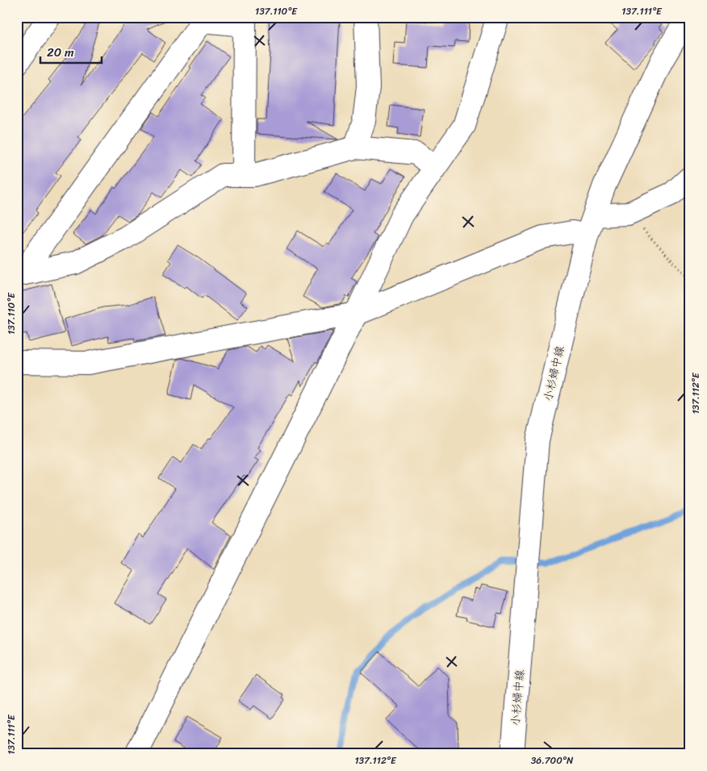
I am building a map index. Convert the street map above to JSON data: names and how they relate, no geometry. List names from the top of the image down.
{
  "streets": {
    "street": ["小杉婦中線"]
  },
  "scale_bar": "20 m",
  "coordinates": [
    "137.110°E",
    "137.111°E",
    "137.112°E",
    "36.700°N"
  ]
}
